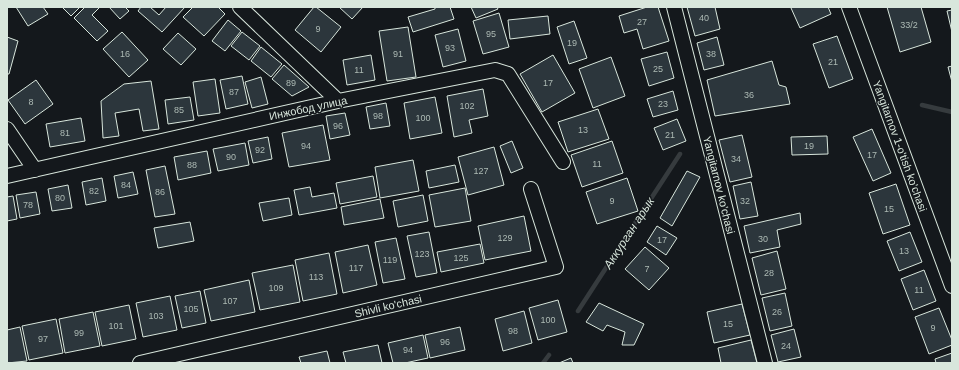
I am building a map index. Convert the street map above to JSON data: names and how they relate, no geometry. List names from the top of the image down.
{
  "streets": {
    "street": [
      "Инжобод улица",
      "Yangitarnov 1-o'tish ko'chasi",
      "Yangitarnov ko'chasi",
      "Shivli ko'chasi"
    ]
  },
  "water": ["Аккурган арык"],
  "house_numbers": [
    "40",
    "27",
    "33/2",
    "9",
    "95",
    "19",
    "93",
    "16",
    "91",
    "38",
    "21",
    "25",
    "11",
    "89",
    "17",
    "87",
    "36",
    "8",
    "23",
    "102",
    "85",
    "98",
    "100",
    "96",
    "13",
    "81",
    "21",
    "94",
    "19",
    "92",
    "17",
    "90",
    "34",
    "11",
    "88",
    "127",
    "84",
    "82",
    "86",
    "80",
    "9",
    "32",
    "78",
    "15",
    "129",
    "30",
    "17",
    "13",
    "123",
    "125",
    "119",
    "117",
    "7",
    "28",
    "113",
    "109",
    "11",
    "107",
    "105",
    "26",
    "103",
    "100",
    "15",
    "101",
    "9",
    "98",
    "99",
    "97",
    "96",
    "24",
    "94"
  ]
}
